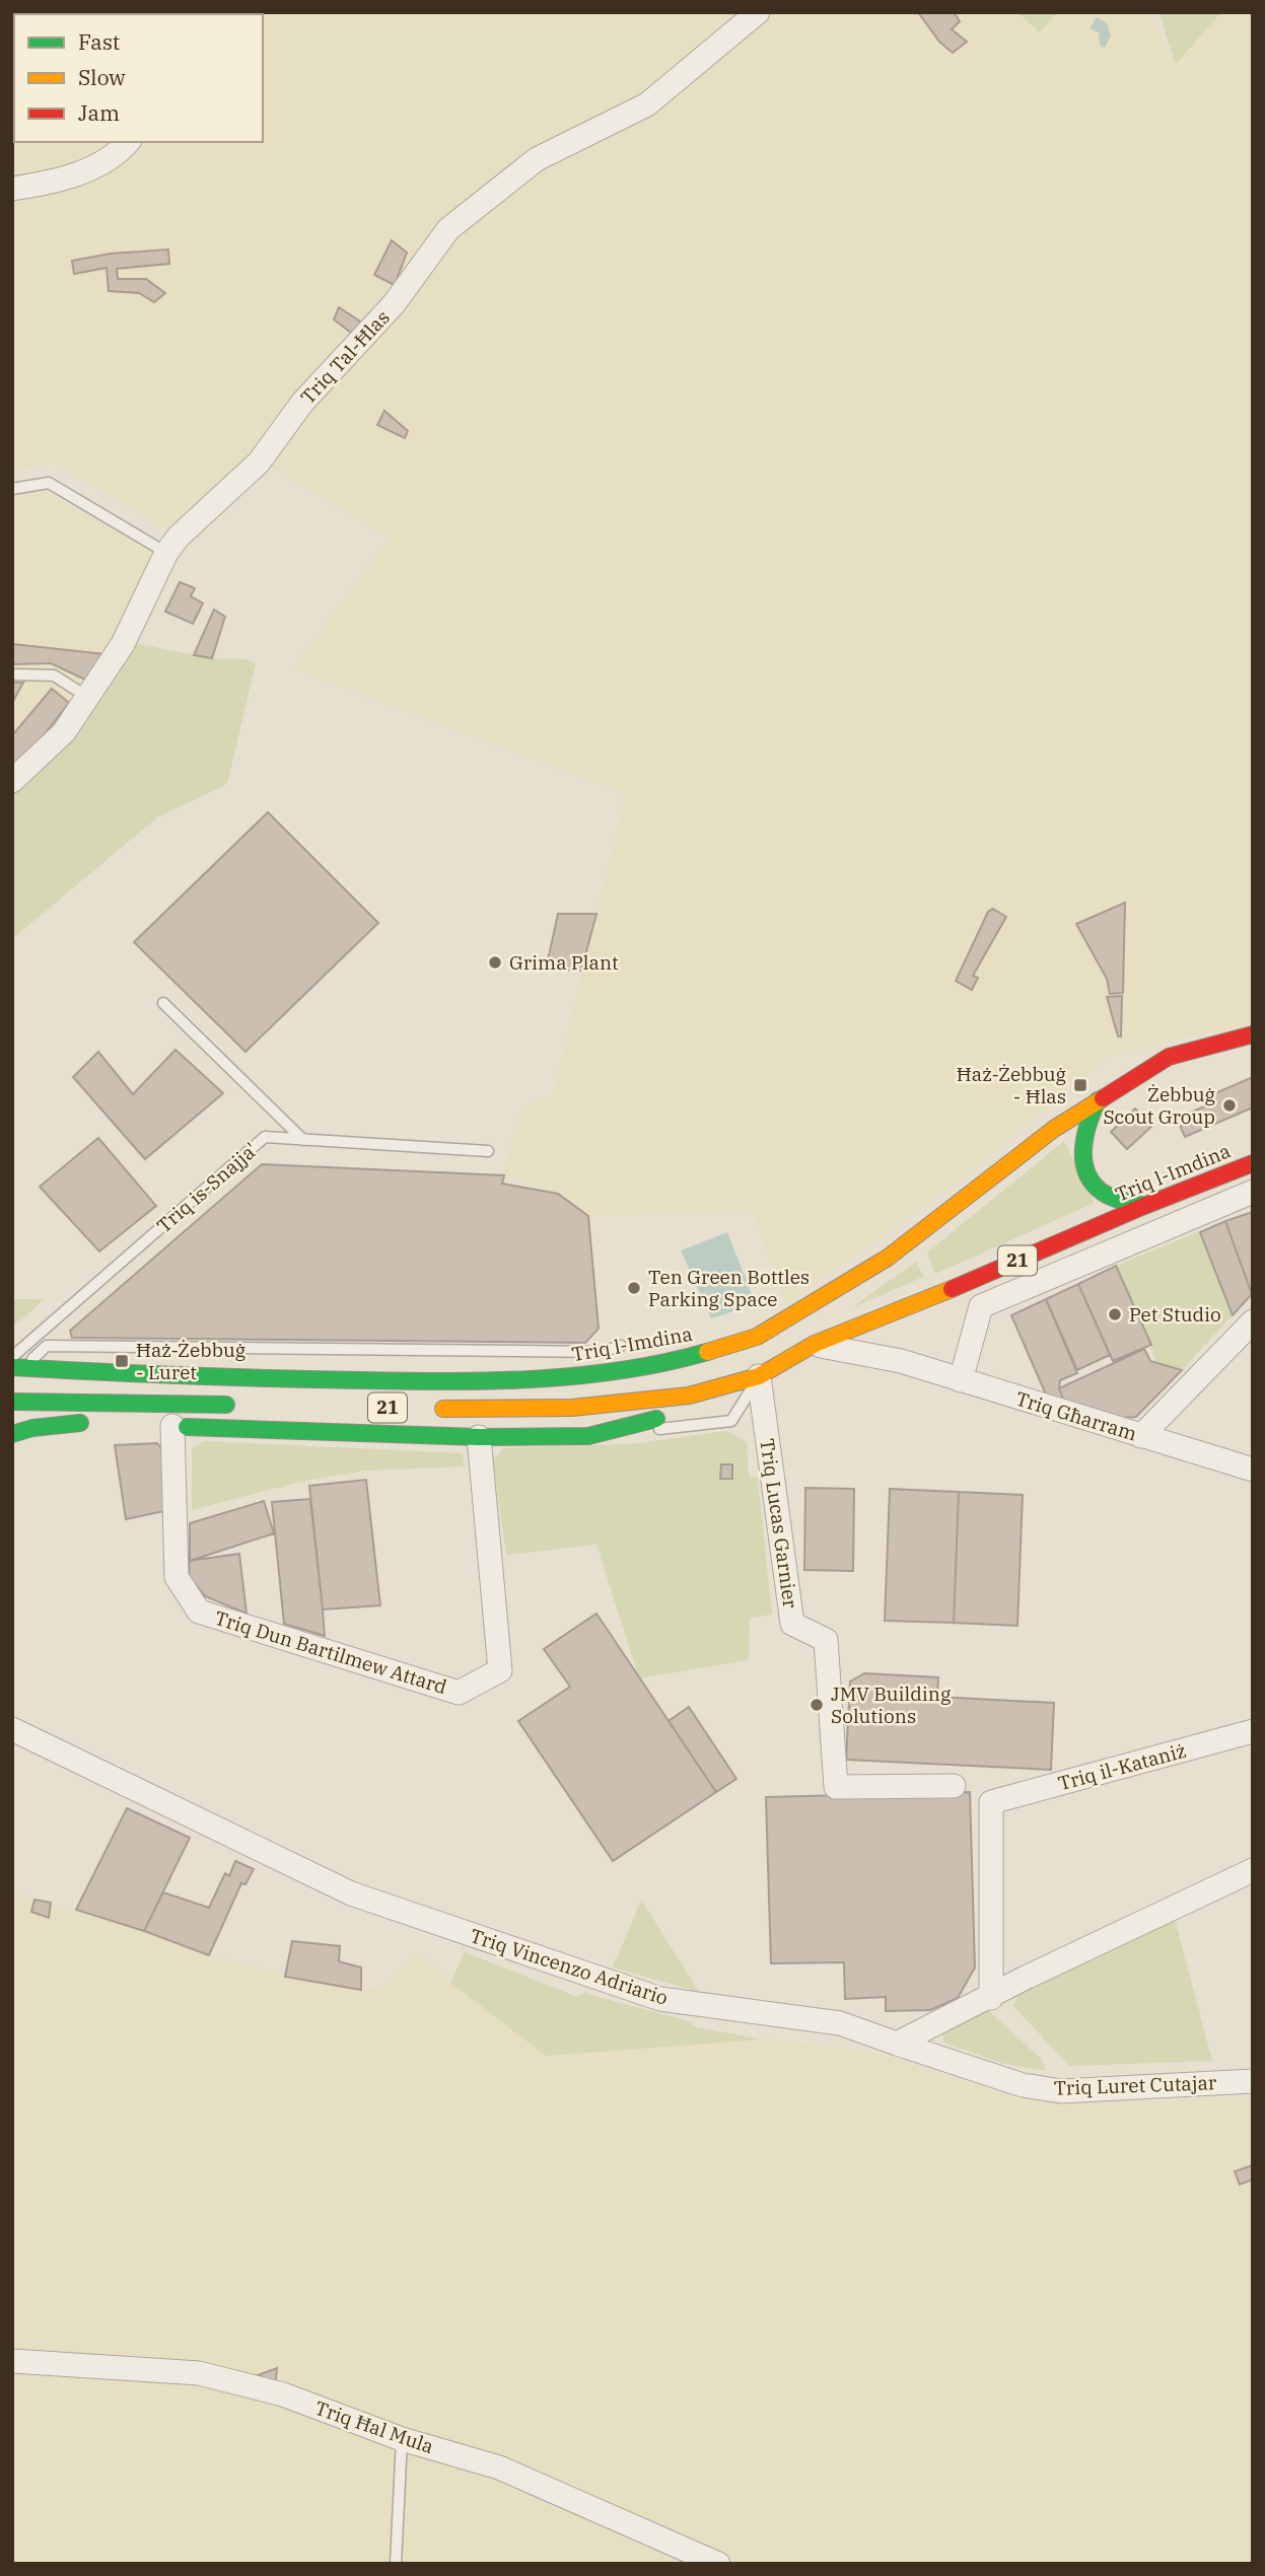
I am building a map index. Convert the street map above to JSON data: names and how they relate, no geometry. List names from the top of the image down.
{
  "streets": {
    "highway": ["Triq l-Imdina", "21"],
    "street": [
      "Triq Tal-Ħlas",
      "Triq Għarram",
      "Triq Lucas Garnier",
      "Triq Dun Bartilmew Attard",
      "Triq il-Kataniż",
      "Triq Vincenzo Adriario",
      "Triq Luret Cutajar",
      "Triq Ħal Mula"
    ],
    "lane": ["Triq is-Snajja'"]
  },
  "crossings": [
    ["Triq l-Imdina", "Triq is-Snajja'"],
    ["Triq l-Imdina", "Triq Għarram"],
    ["Triq l-Imdina", "Triq Lucas Garnier"],
    ["Triq Vincenzo Adriario", "Triq Luret Cutajar"]
  ],
  "places": {
    "other": [
      "Grima Plant",
      "Żebbuġ Scout Group",
      "Ten Green Bottles Parking Space",
      "Pet Studio",
      "JMV Building Solutions"
    ],
    "transit": ["Ħaż-Żebbuġ - Ħlas", "Ħaż-Żebbuġ - Luret"]
  },
  "legend": ["Fast", "Slow", "Jam"]
}
